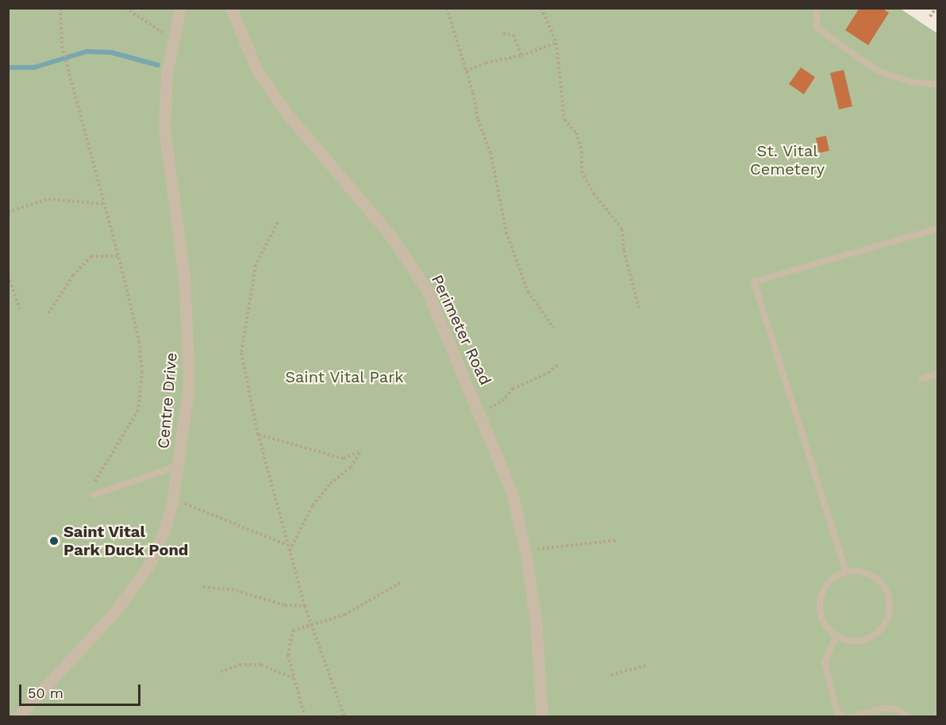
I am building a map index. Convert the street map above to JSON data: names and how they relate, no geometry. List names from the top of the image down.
{
  "streets": {
    "street": ["Perimeter Road", "Centre Drive"]
  },
  "parks": ["St. Vital Cemetery", "Saint Vital Park"],
  "places": ["Saint Vital Park Duck Pond"],
  "scale_bar": "50 m"
}
